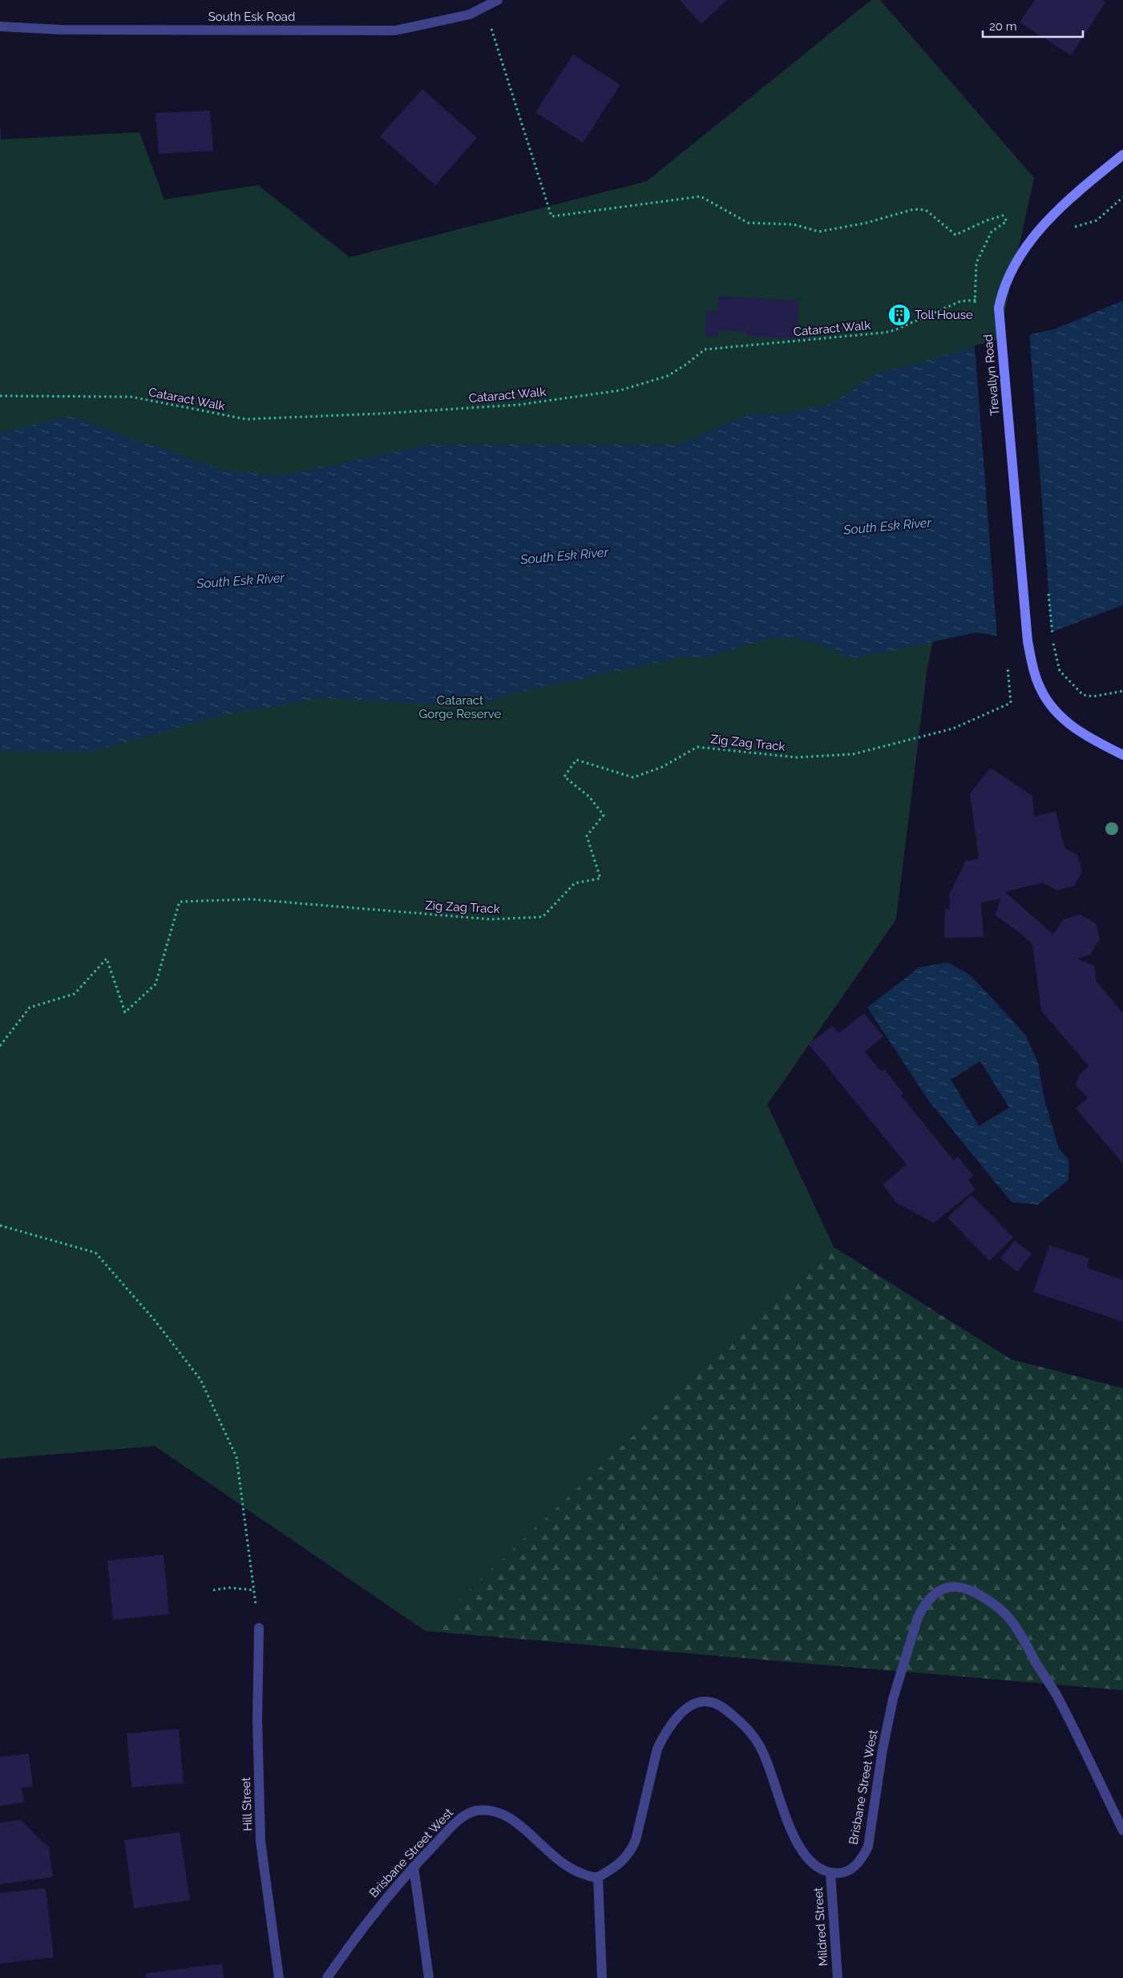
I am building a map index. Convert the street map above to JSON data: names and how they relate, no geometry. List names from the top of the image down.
{
  "streets": {
    "street": [
      "South Esk Road",
      "Trevallyn Road",
      "Brisbane Street West",
      "Hill Street",
      "Mildred Street"
    ],
    "path": ["Cataract Walk", "Zig Zag Track"]
  },
  "crossings": [
    ["Cataract Walk", "Trevallyn Road"],
    ["Brisbane Street West", "Mildred Street"]
  ],
  "water": ["South Esk River"],
  "parks": ["Cataract Gorge Reserve"],
  "places": {
    "building": ["Toll House"]
  },
  "scale_bar": "20 m"
}
